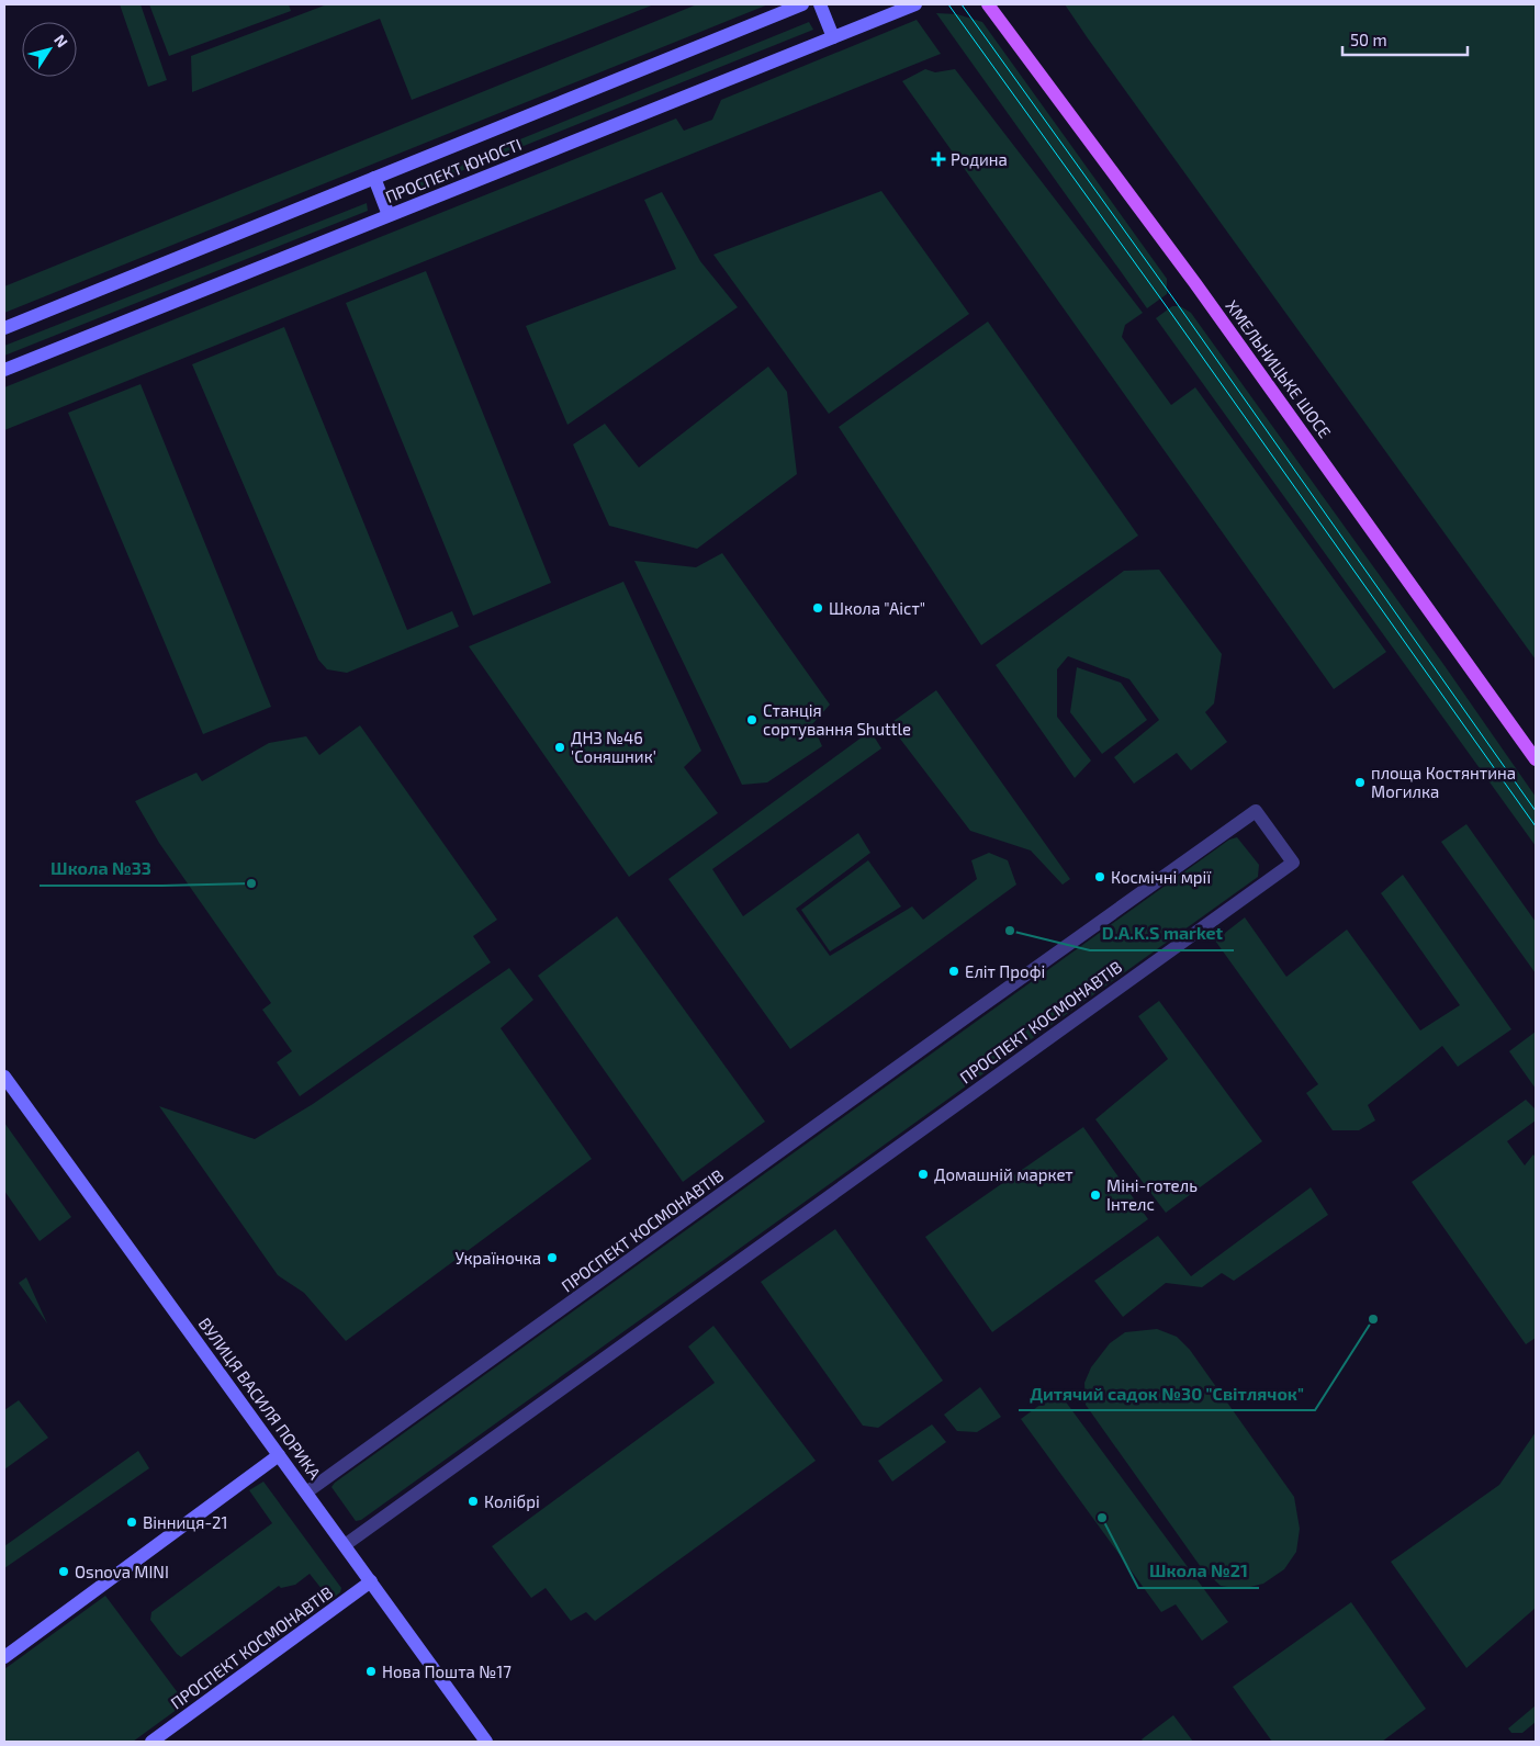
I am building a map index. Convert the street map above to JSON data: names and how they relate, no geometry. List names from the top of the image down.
{
  "streets": {
    "main road": [
      "ПРОСПЕКТ ЮНОСТІ",
      "ХМЕЛЬНИЦЬКЕ ШОСЕ",
      "ПРОСПЕКТ КОСМОНАВТІВ",
      "ВУЛИЦЯ ВАСИЛЯ ПОРИКА"
    ]
  },
  "crossings": [
    ["ПРОСПЕКТ КОСМОНАВТІВ", "ВУЛИЦЯ ВАСИЛЯ ПОРИКА"]
  ],
  "places": {
    "health": ["Родина"],
    "other": [
      "Школа \"Аіст\"",
      "Станція сортування Shuttle",
      "ДНЗ №46 'Соняшник'",
      "площа Костянтина Могилка",
      "Космічні мрії",
      "Школа №33",
      "D.A.K.S market",
      "Еліт Профі",
      "Домашній маркет",
      "Міні-готель Інтелс",
      "Україночка",
      "Дитячий садок №30 \"Світлячок\"",
      "Колібрі",
      "Школа №21",
      "Вінниця-21",
      "Osnova MINI",
      "Нова Пошта №17"
    ]
  },
  "scale_bar": "50 m",
  "north": "top right"
}
